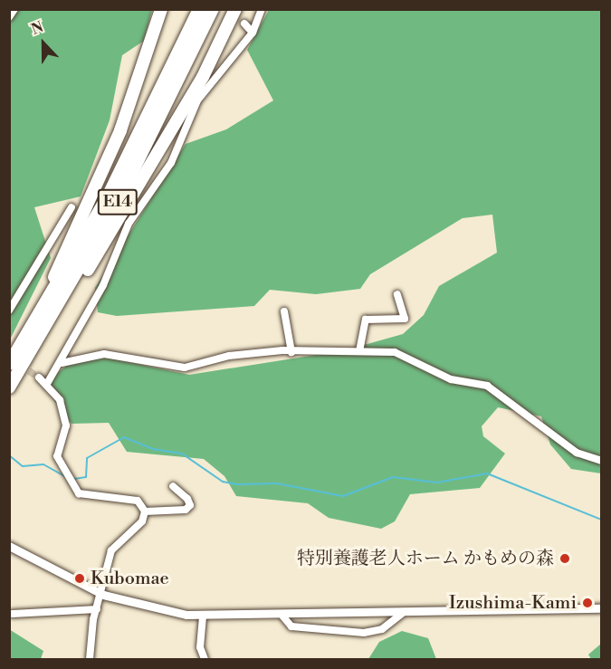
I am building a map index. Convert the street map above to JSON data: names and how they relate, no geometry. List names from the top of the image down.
{
  "streets": {
    "highway": ["E14"]
  },
  "places": ["特別養護老人ホーム かもめの森", "Kubomae", "Izushima-Kami"],
  "north": "top"
}
